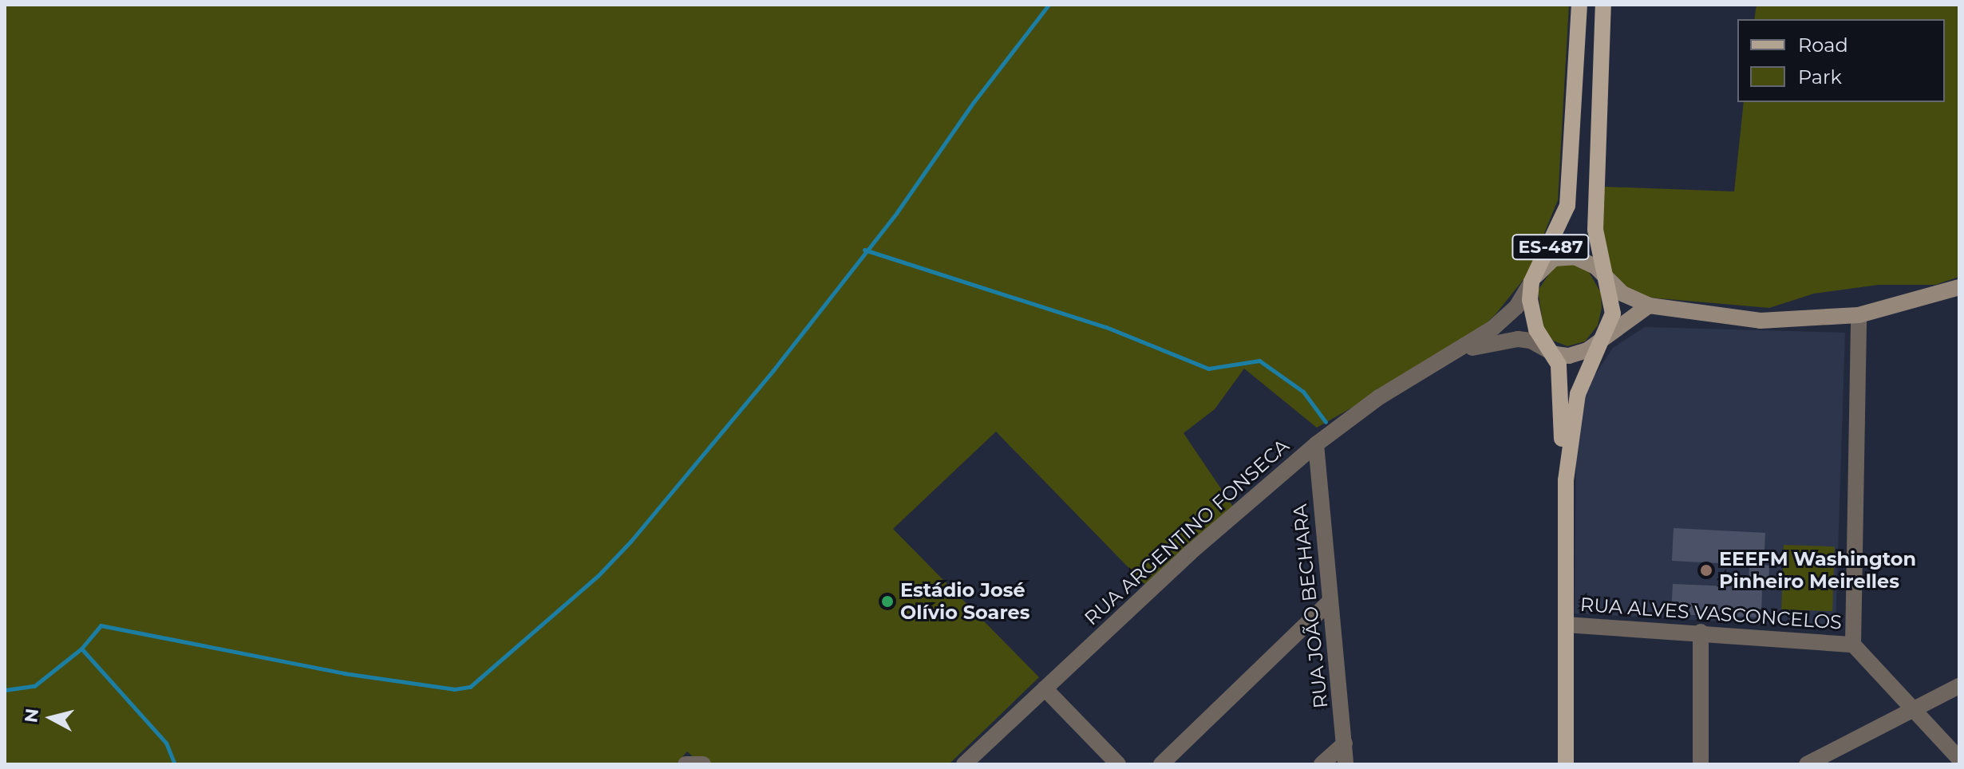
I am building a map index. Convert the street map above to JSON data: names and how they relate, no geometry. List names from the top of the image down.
{
  "streets": {
    "main road": ["ES-487"],
    "street": ["RUA ARGENTINO FONSECA", "RUA JOÃO BECHARA", "RUA ALVES VASCONCELOS"]
  },
  "crossings": [
    ["ES-487", "RUA ALVES VASCONCELOS"],
    ["RUA ARGENTINO FONSECA", "RUA JOÃO BECHARA"]
  ],
  "places": ["EEEFM Washington Pinheiro Meirelles", "Estádio José Olívio Soares"],
  "legend": ["Road", "Park"],
  "north": "left"
}
